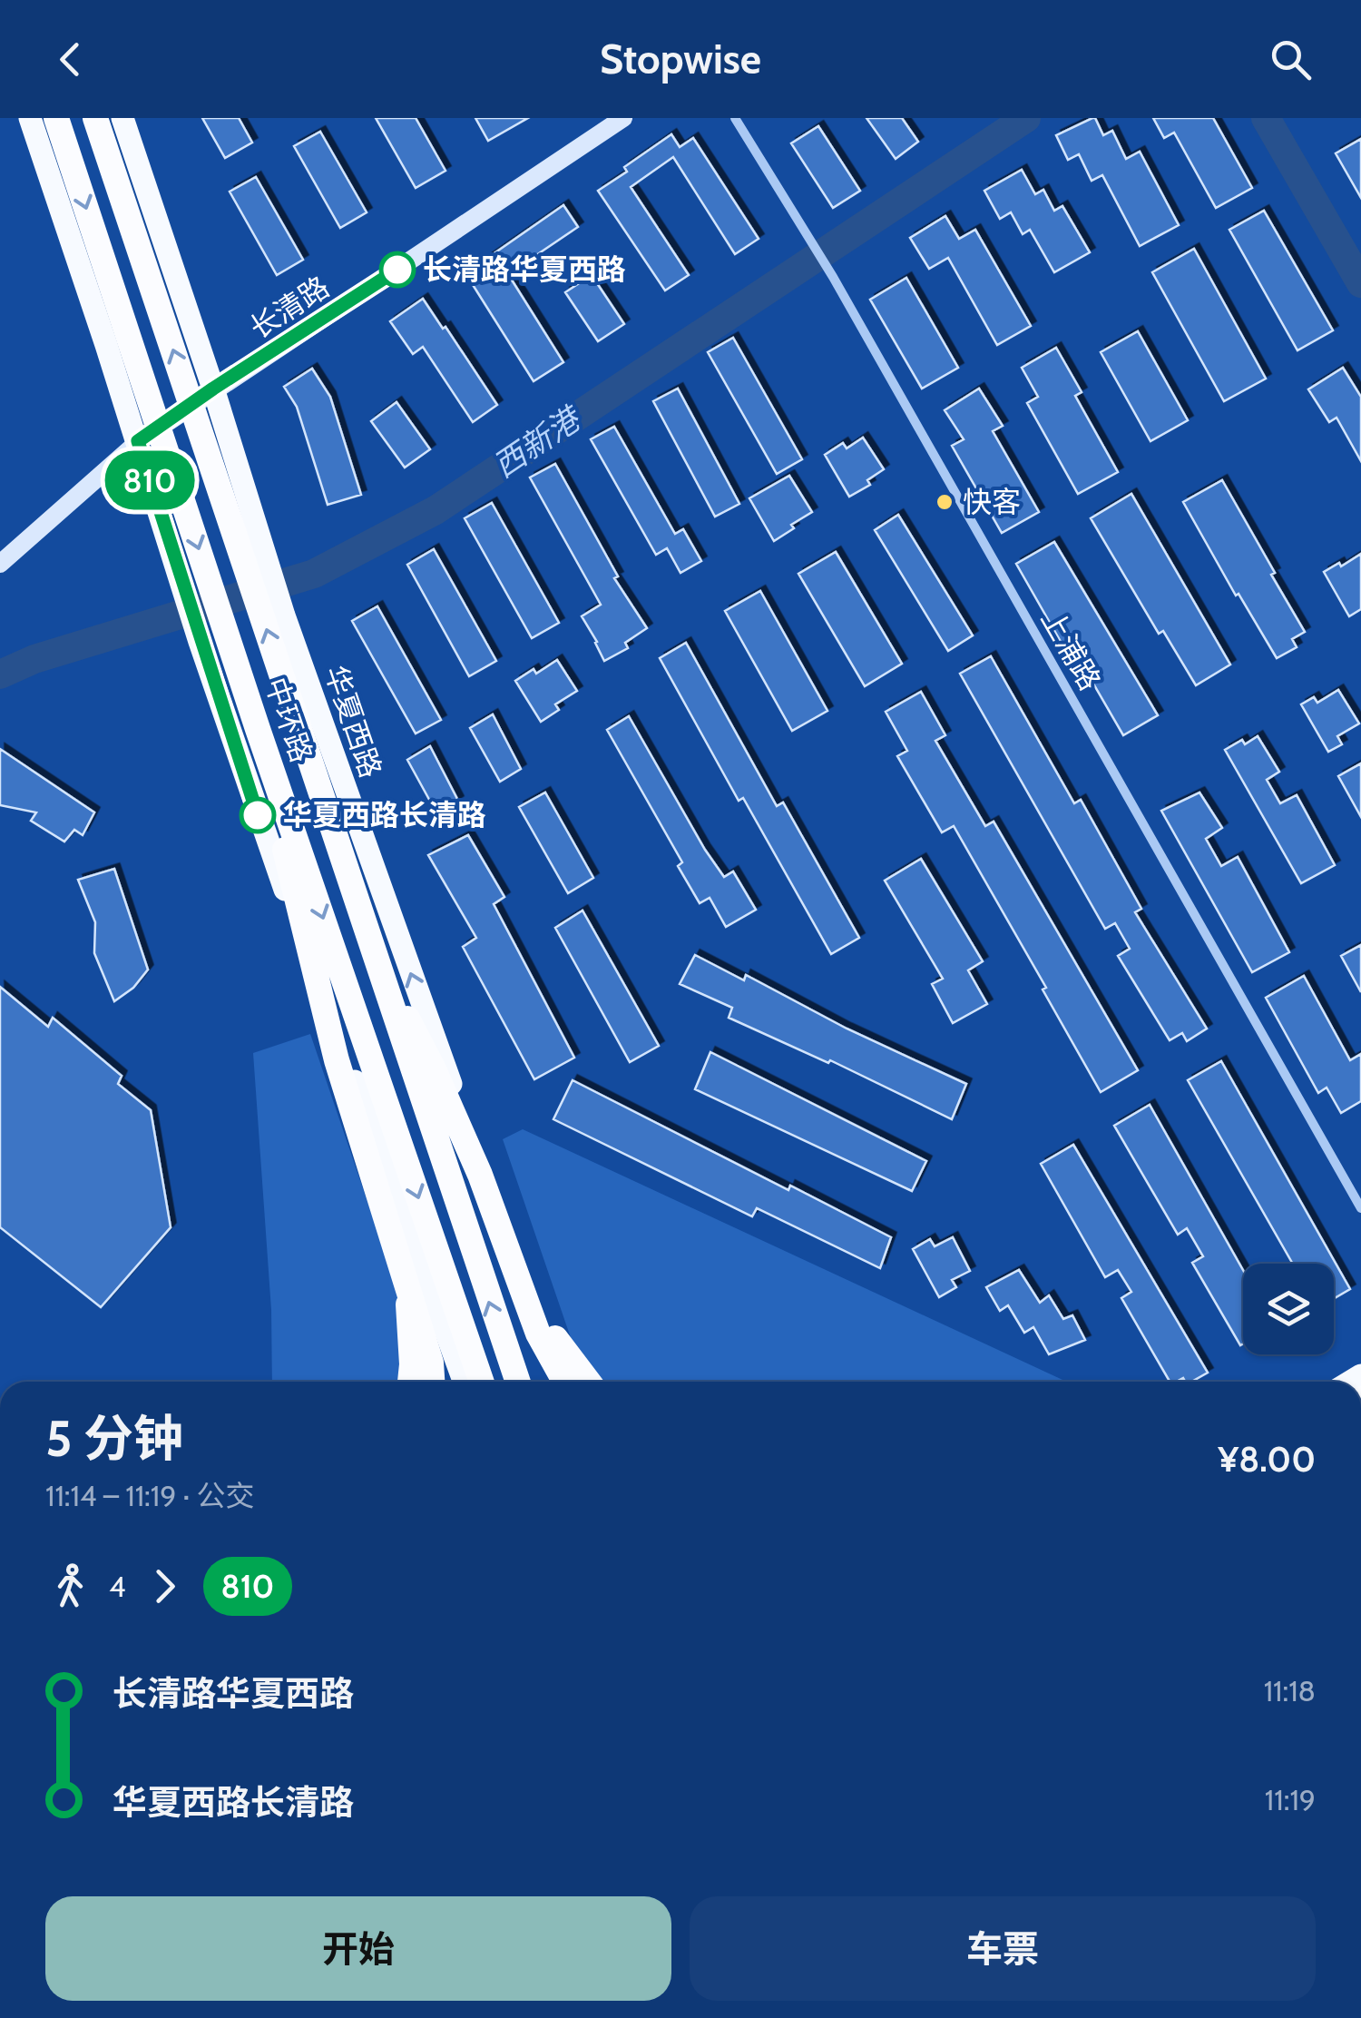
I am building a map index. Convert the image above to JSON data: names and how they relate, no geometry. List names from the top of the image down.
{
  "streets": {
    "highway": ["中环路"],
    "main road": ["长清路", "华夏西路"],
    "street": ["上浦路"]
  },
  "crossings": [
    ["长清路", "华夏西路"]
  ],
  "water": ["西新港"],
  "places": ["长清路华夏西路", "快客", "华夏西路长清路"],
  "lines": ["bus line 810"],
  "page": {
    "header": "Stopwise",
    "on_map": "810",
    "heading": ["5 分钟", "11:14 – 11:19 · 公交", "¥8.00"],
    "legs": ["4", "810"],
    "list": [
      {
        "name": "长清路华夏西路",
        "value": "11:18"
      },
      {
        "name": "华夏西路长清路",
        "value": "11:19"
      }
    ],
    "buttons": ["开始", "车票"]
  }
}
